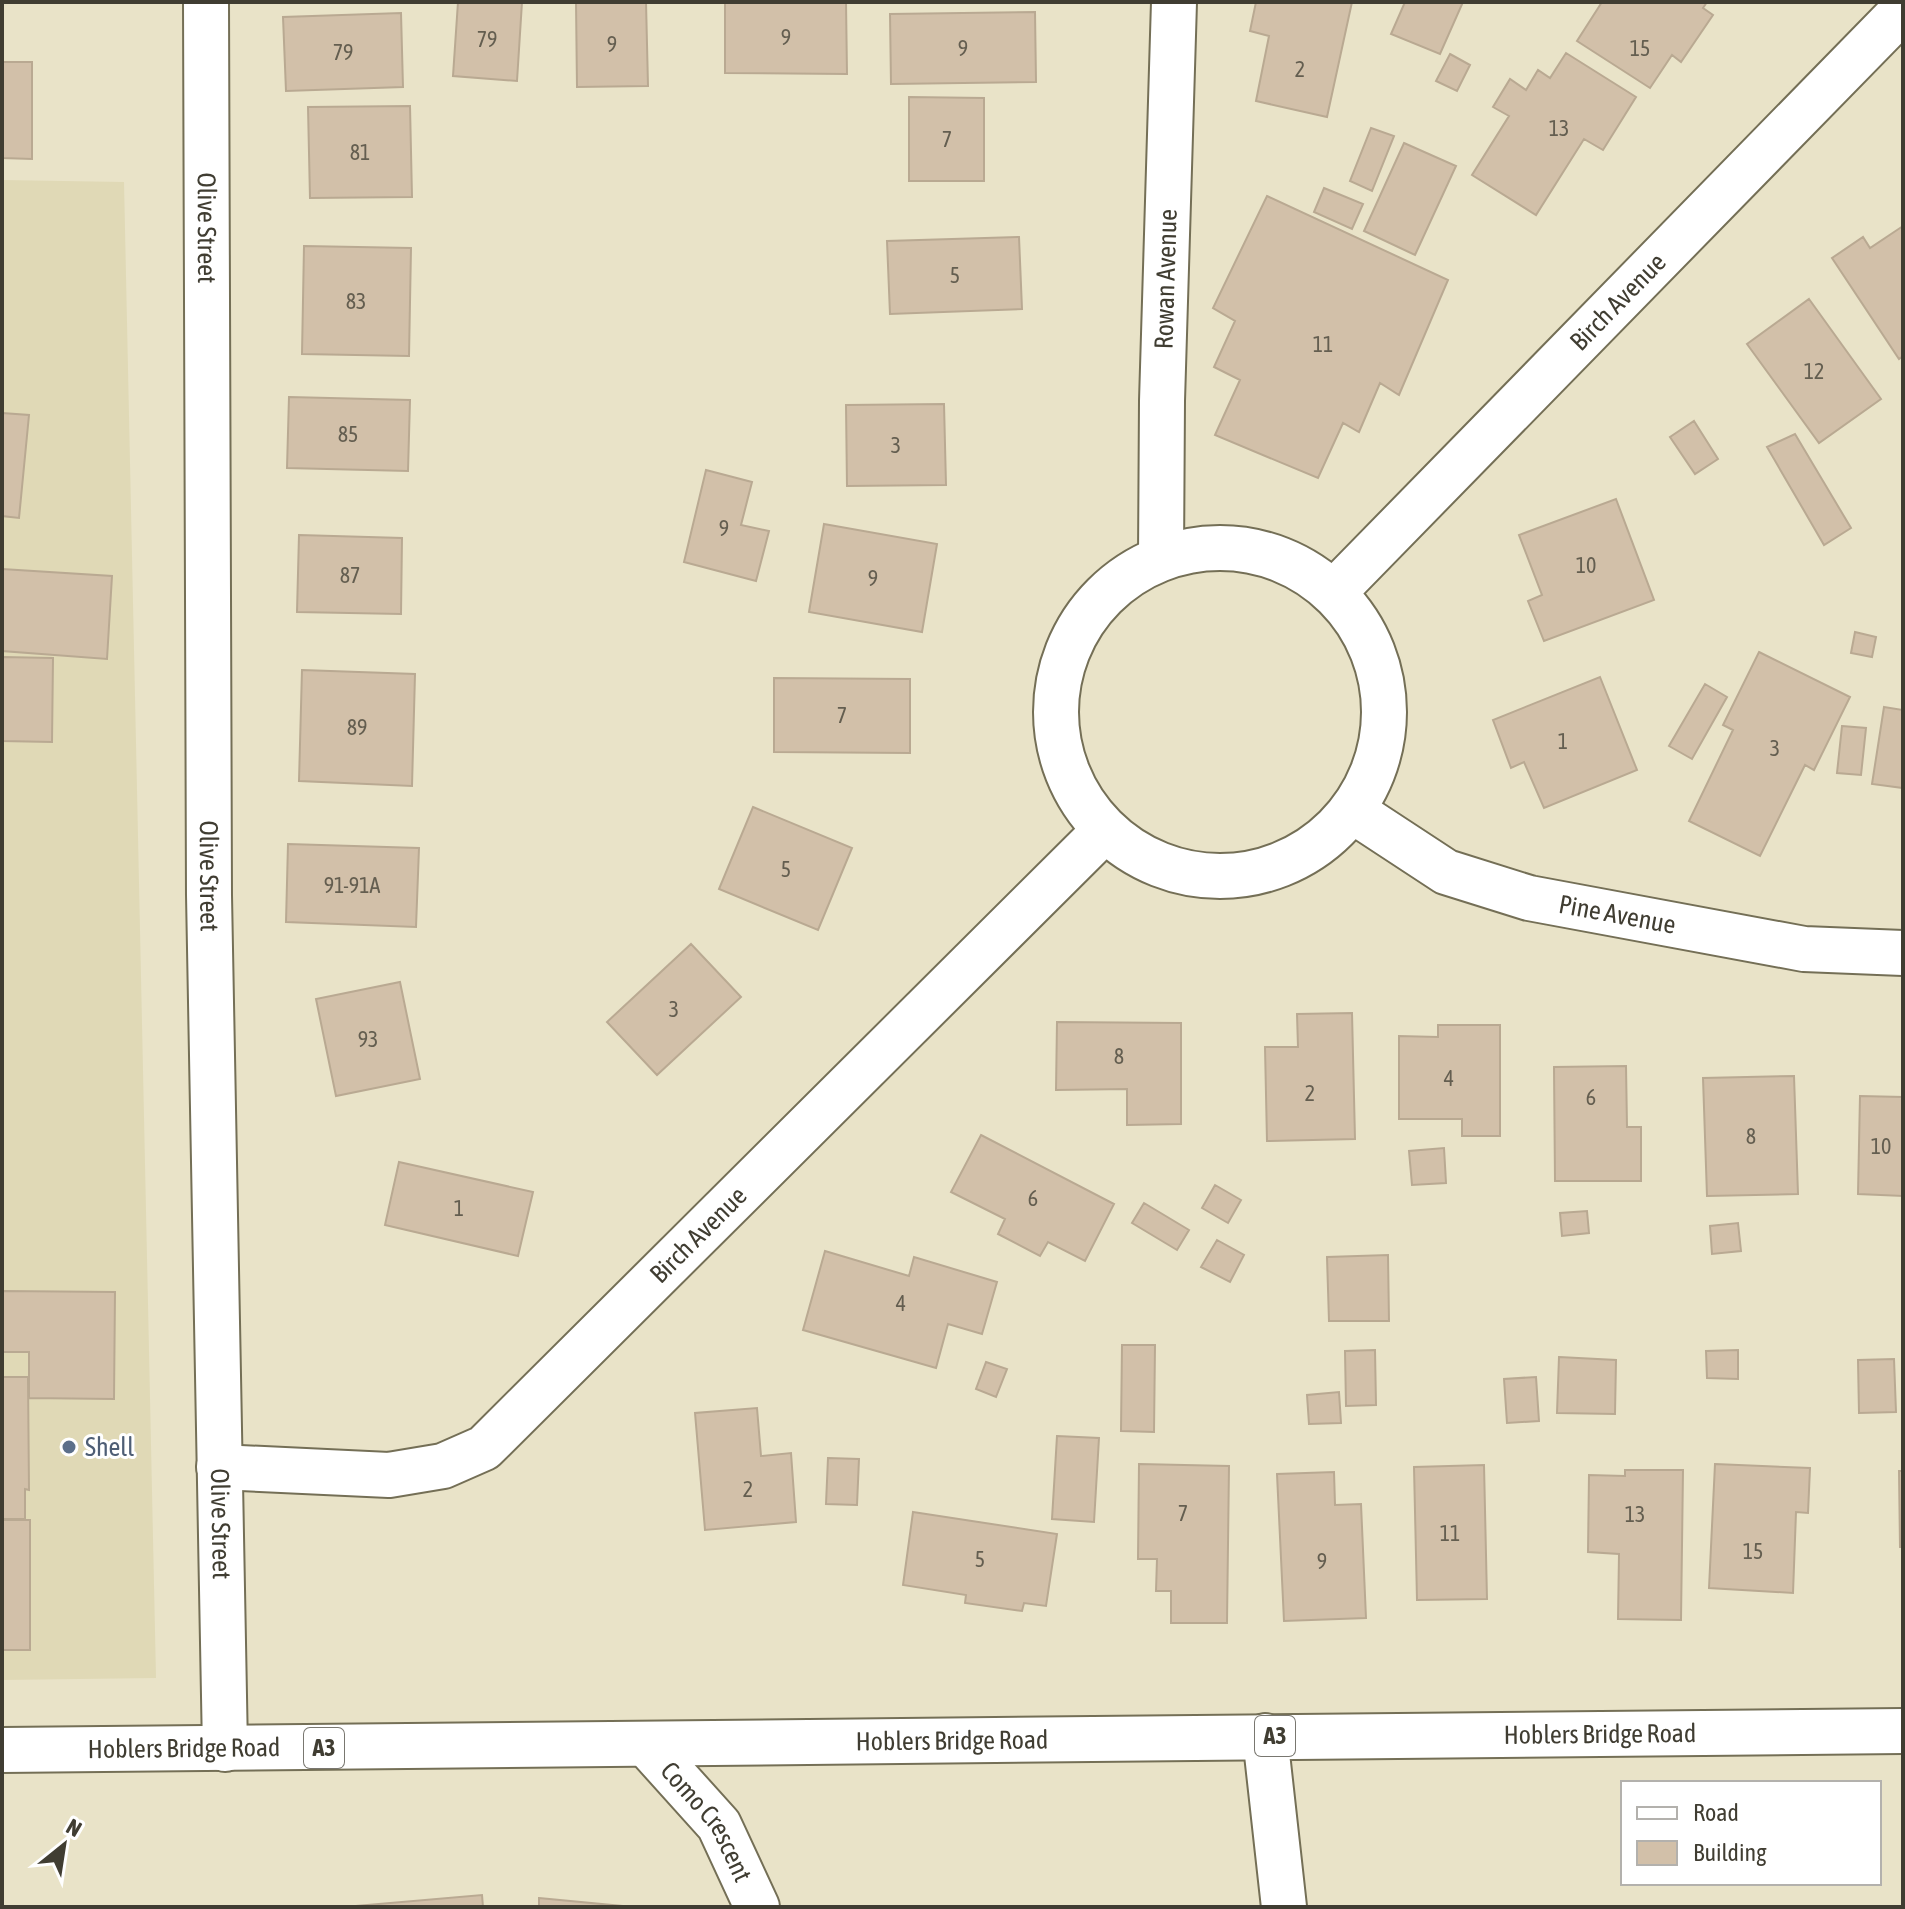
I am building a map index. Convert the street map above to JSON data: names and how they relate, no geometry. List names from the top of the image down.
{
  "streets": {
    "main road": [
      "Olive Street",
      "Rowan Avenue",
      "Birch Avenue",
      "Pine Avenue",
      "Hoblers Bridge Road",
      "A3",
      "Como Crescent"
    ]
  },
  "crossings": [
    ["Olive Street", "Birch Avenue"],
    ["Olive Street", "Hoblers Bridge Road"],
    ["Hoblers Bridge Road", "Como Crescent"]
  ],
  "places": ["Shell"],
  "house_numbers": [
    "9",
    "79",
    "9",
    "9",
    "15",
    "79",
    "2",
    "13",
    "7",
    "81",
    "5",
    "83",
    "11",
    "12",
    "85",
    "3",
    "9",
    "10",
    "87",
    "9",
    "7",
    "89",
    "1",
    "3",
    "5",
    "91-91A",
    "3",
    "93",
    "8",
    "4",
    "2",
    "6",
    "8",
    "10",
    "6",
    "1",
    "4",
    "2",
    "7",
    "13",
    "11",
    "15",
    "5",
    "9"
  ],
  "legend": ["Road", "Building"],
  "north": "top right"
}
